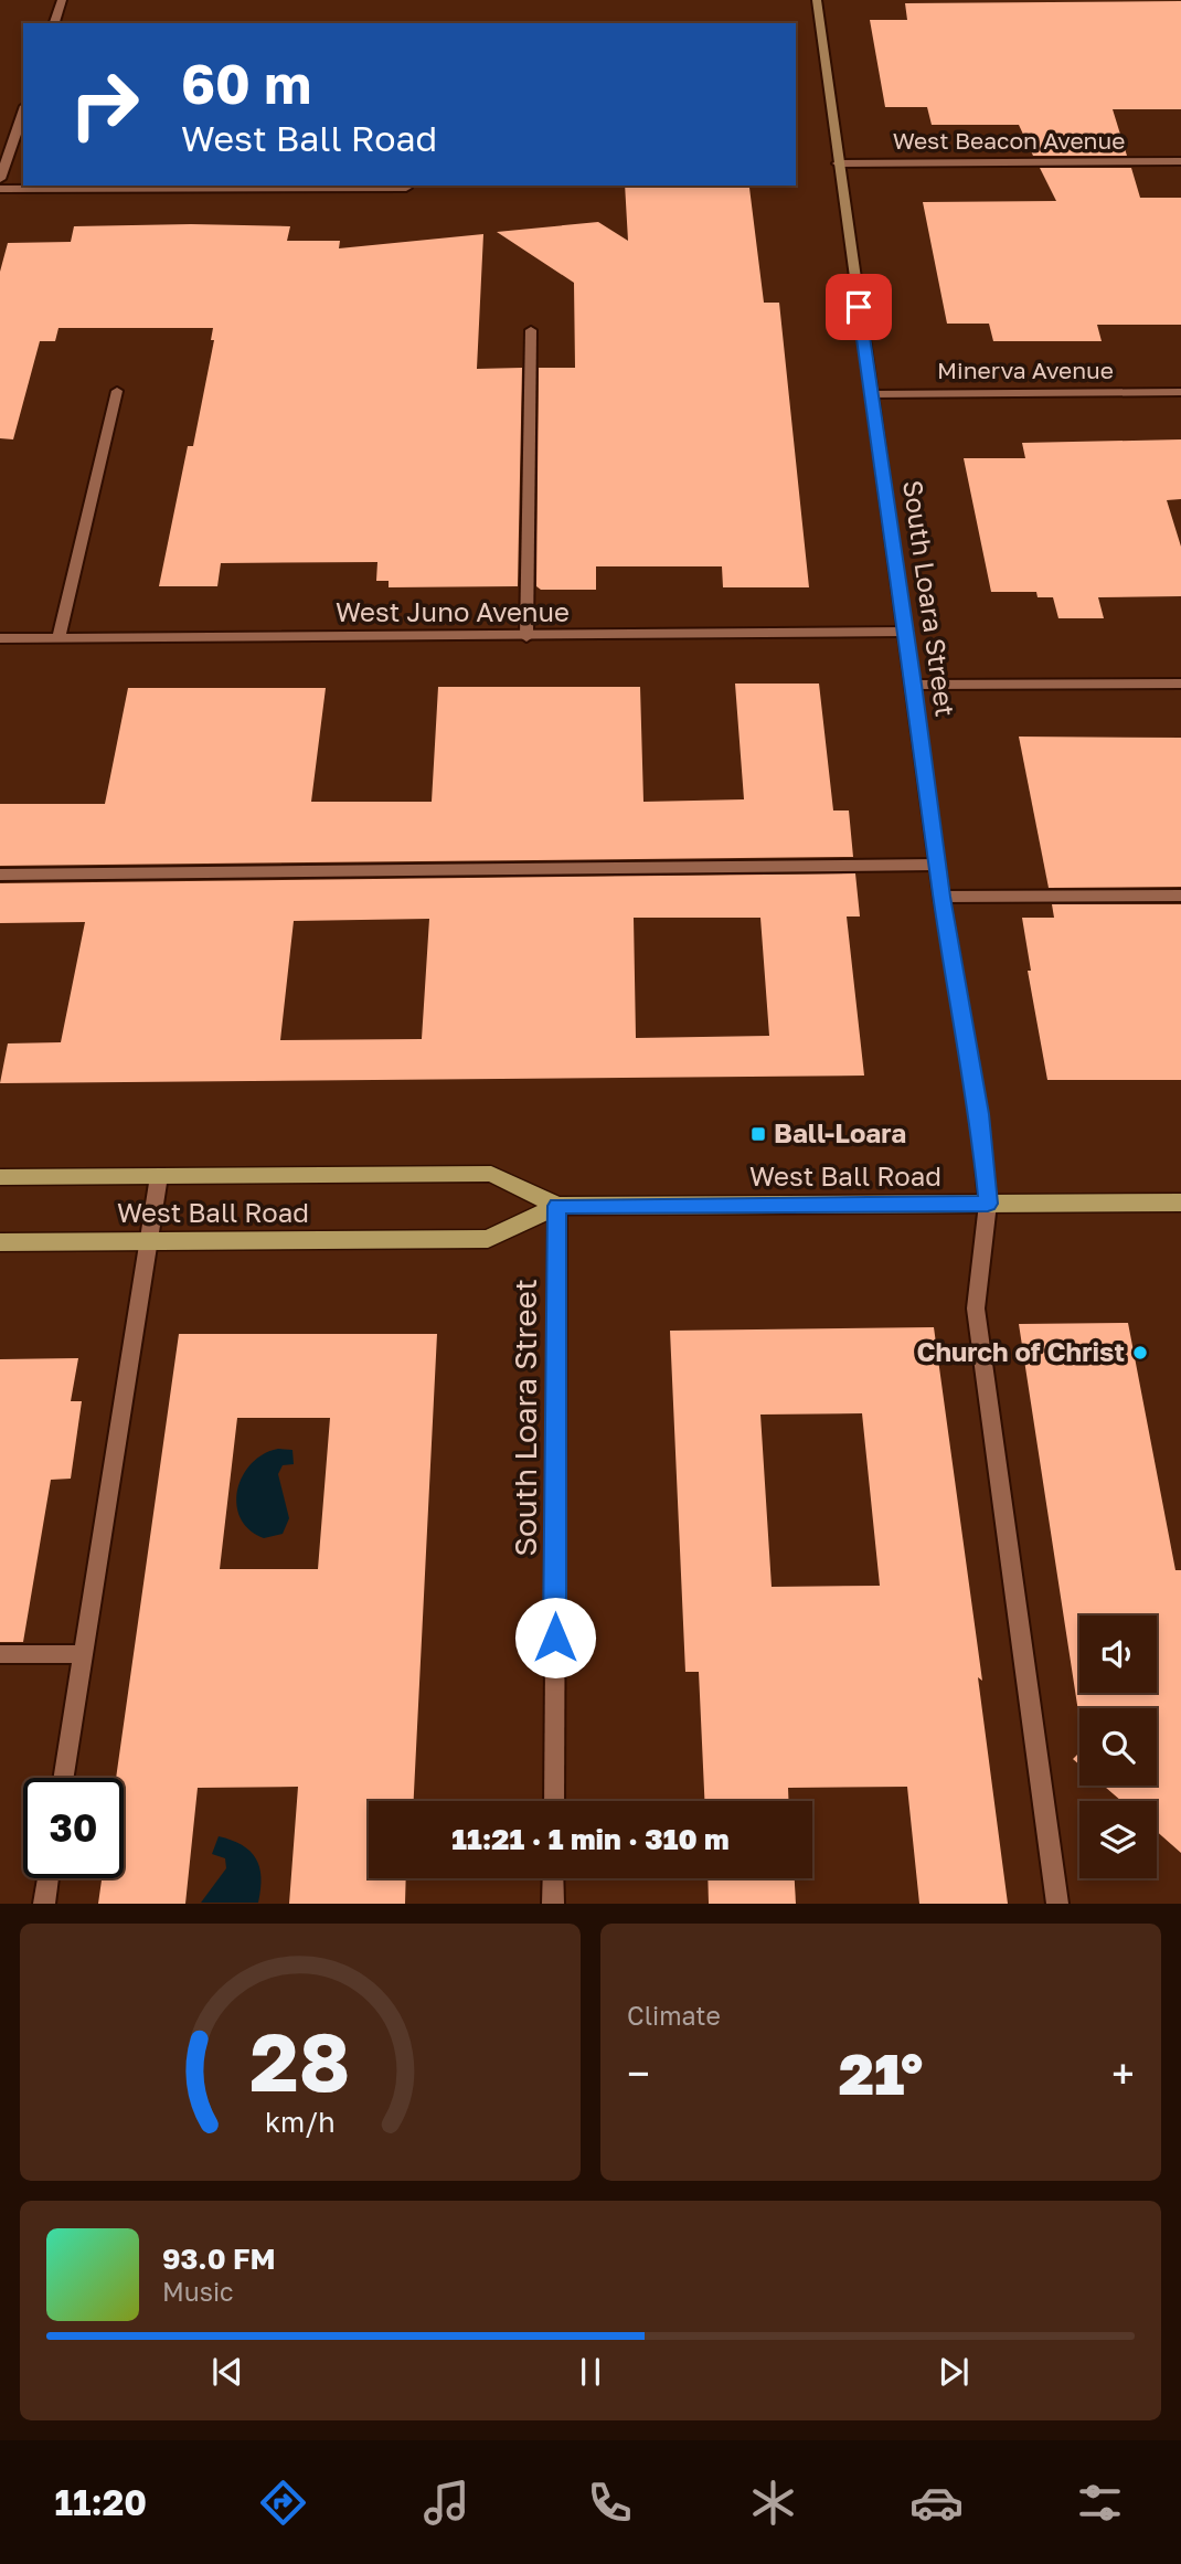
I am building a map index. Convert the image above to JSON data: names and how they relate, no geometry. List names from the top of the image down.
{
  "streets": {
    "main road": ["West Ball Road"],
    "street": [
      "West Beacon Avenue",
      "Minerva Avenue",
      "South Loara Street",
      "West Juno Avenue"
    ]
  },
  "crossings": [
    ["West Beacon Avenue", "South Loara Street"],
    ["Minerva Avenue", "South Loara Street"],
    ["South Loara Street", "West Juno Avenue"],
    ["South Loara Street", "West Ball Road"]
  ],
  "places": {
    "transit": ["Ball-Loara"],
    "other": ["Church of Christ"]
  },
  "page": {
    "turn": ["60 m", "West Ball Road"],
    "limit": "30",
    "trip": "11:21 · 1 min · 310 m",
    "tile": "Climate",
    "heat": ["−", "21°", "+"],
    "song": ["93.0 FM", "Music"],
    "tabs": "11:20",
    "gauge": ["28", "km/h"]
  }
}
